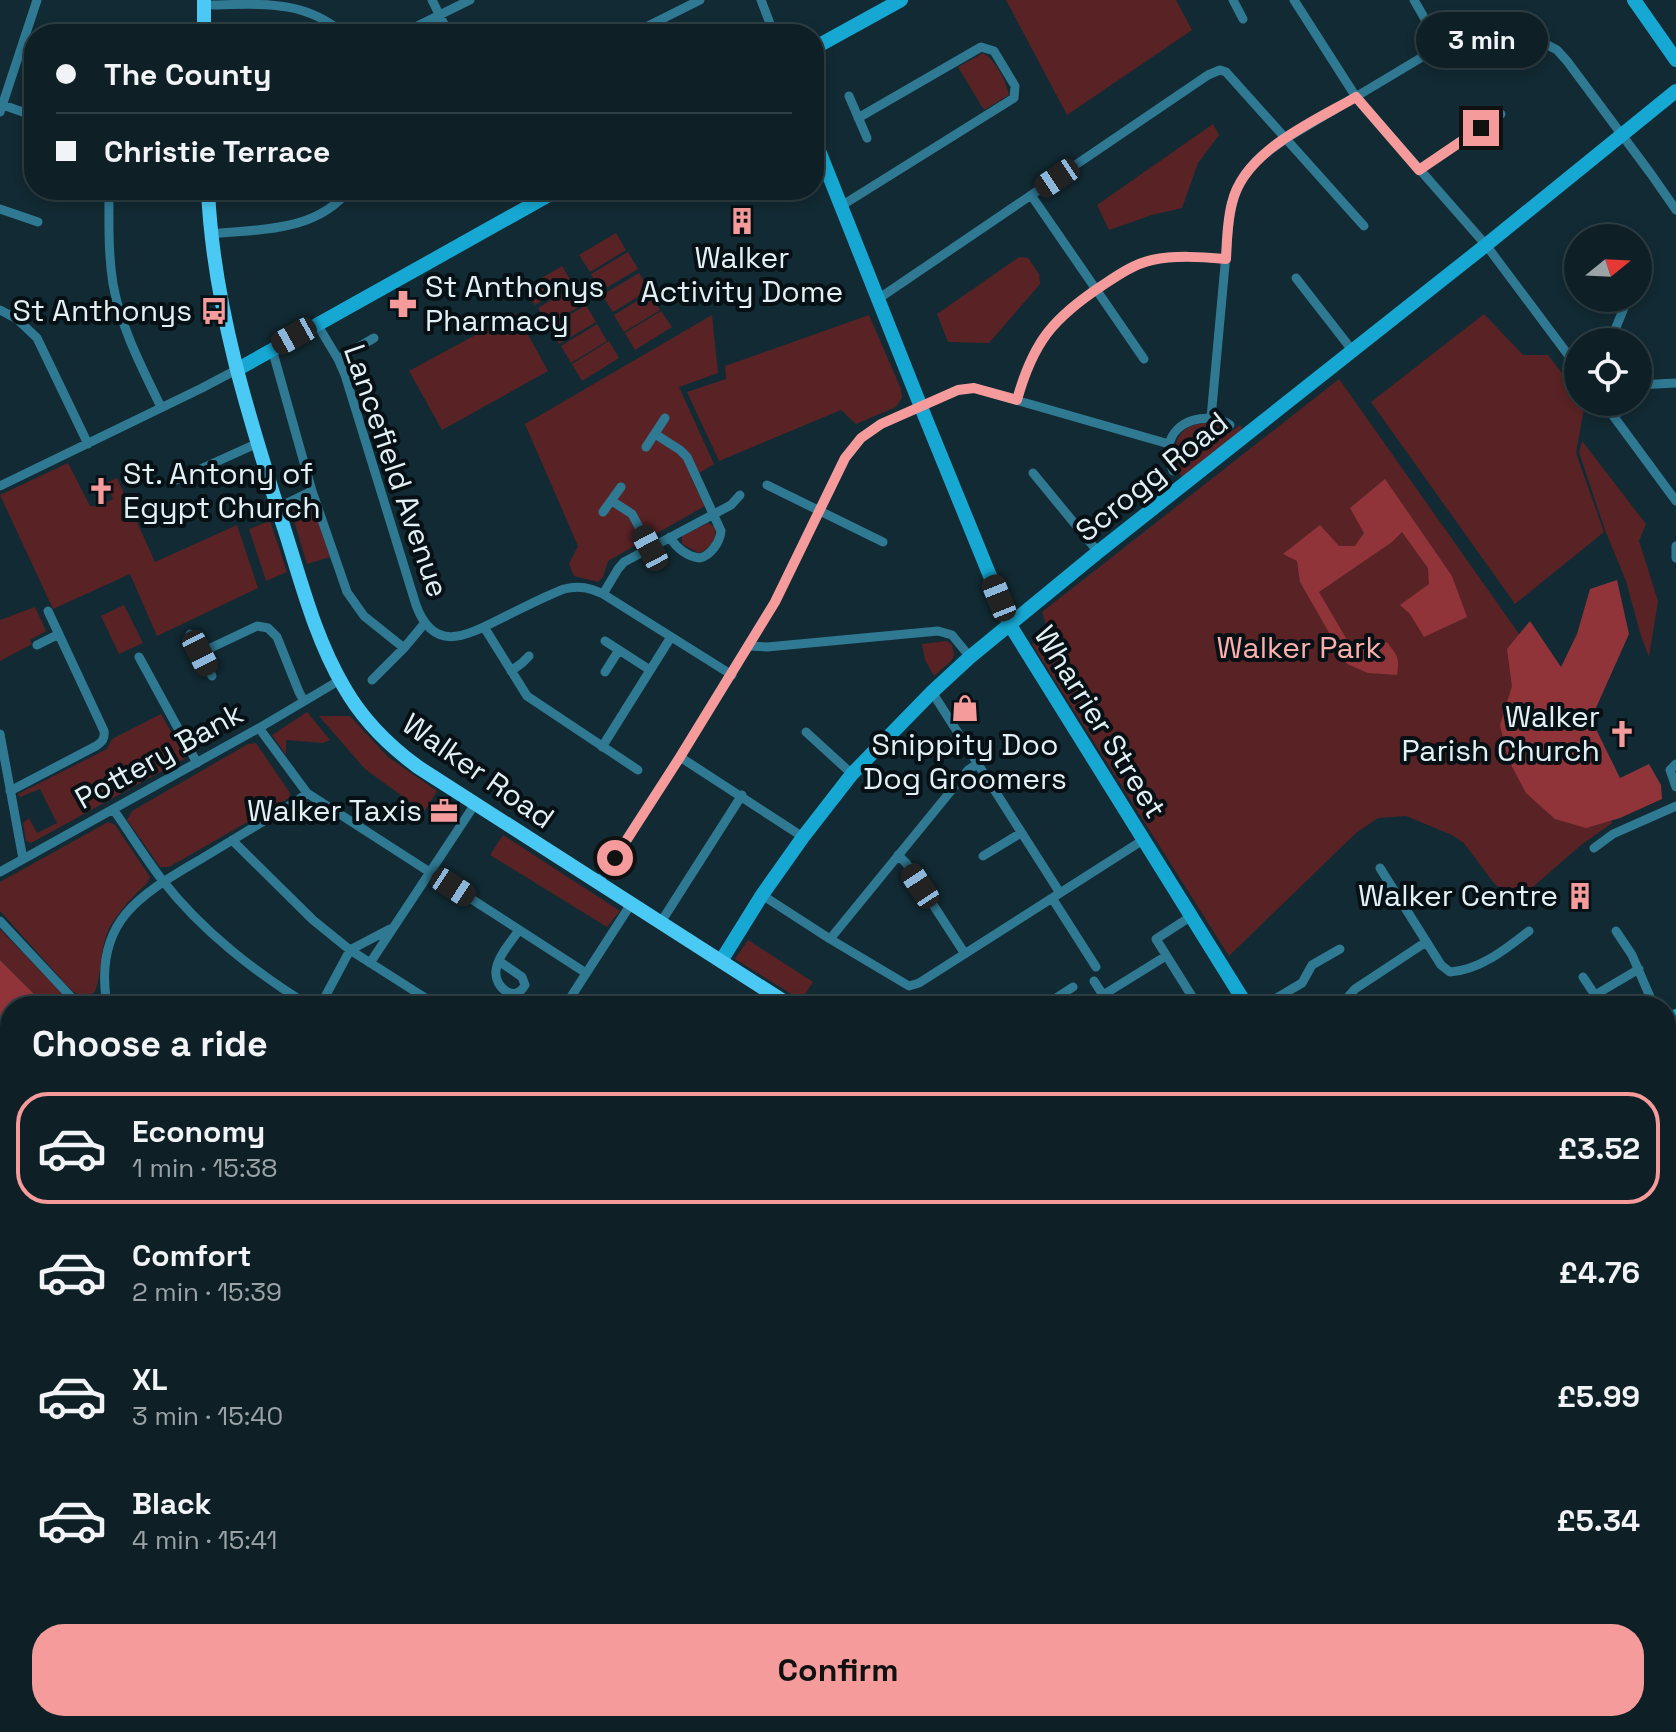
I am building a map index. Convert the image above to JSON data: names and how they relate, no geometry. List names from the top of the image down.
{
  "streets": {
    "main road": ["Walker Road"],
    "street": [
      "Lancefield Avenue",
      "Scrogg Road",
      "Wharrier Street",
      "Pottery Bank"
    ]
  },
  "crossings": [
    ["Scrogg Road", "Wharrier Street"],
    ["Scrogg Road", "Walker Road"],
    ["Pottery Bank", "Walker Road"]
  ],
  "parks": ["Walker Park"],
  "places": {
    "building": ["Walker Activity Dome", "Walker Centre"],
    "pharmacy": ["St Anthonys Pharmacy"],
    "bus stop": ["St Anthonys"],
    "church": ["St. Antony of Egypt Church", "Walker Parish Church"],
    "shop": ["Snippity Doo Dog Groomers"],
    "office": ["Walker Taxis"]
  },
  "north": "right",
  "page": {
    "bubble": "3 min",
    "banner": ["The County", "Christie Terrace"],
    "heading": "Choose a ride",
    "list": [
      {
        "name": "Economy",
        "note": "1 min · 15:38",
        "value": "£3.52"
      },
      {
        "name": "Comfort",
        "note": "2 min · 15:39",
        "value": "£4.76"
      },
      {
        "name": "XL",
        "note": "3 min · 15:40",
        "value": "£5.99"
      },
      {
        "name": "Black",
        "note": "4 min · 15:41",
        "value": "£5.34"
      }
    ],
    "buttons": "Confirm"
  }
}
